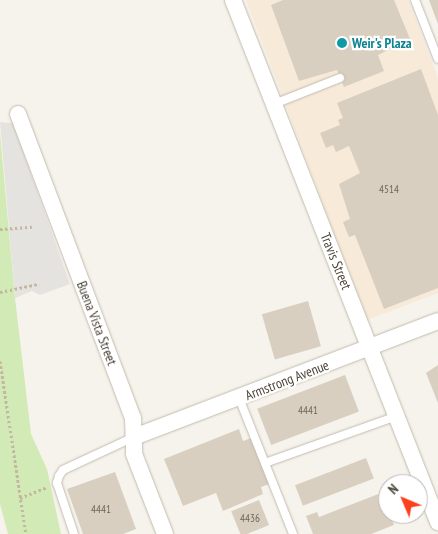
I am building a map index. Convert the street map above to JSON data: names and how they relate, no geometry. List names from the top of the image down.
{
  "streets": {
    "street": ["Travis Street", "Buena Vista Street", "Armstrong Avenue"]
  },
  "crossings": [
    ["Travis Street", "Armstrong Avenue"],
    ["Buena Vista Street", "Armstrong Avenue"]
  ],
  "places": ["Weir's Plaza"],
  "house_numbers": [
    "4514",
    "4441",
    "4441",
    "4436"
  ],
  "north": "top left"
}
